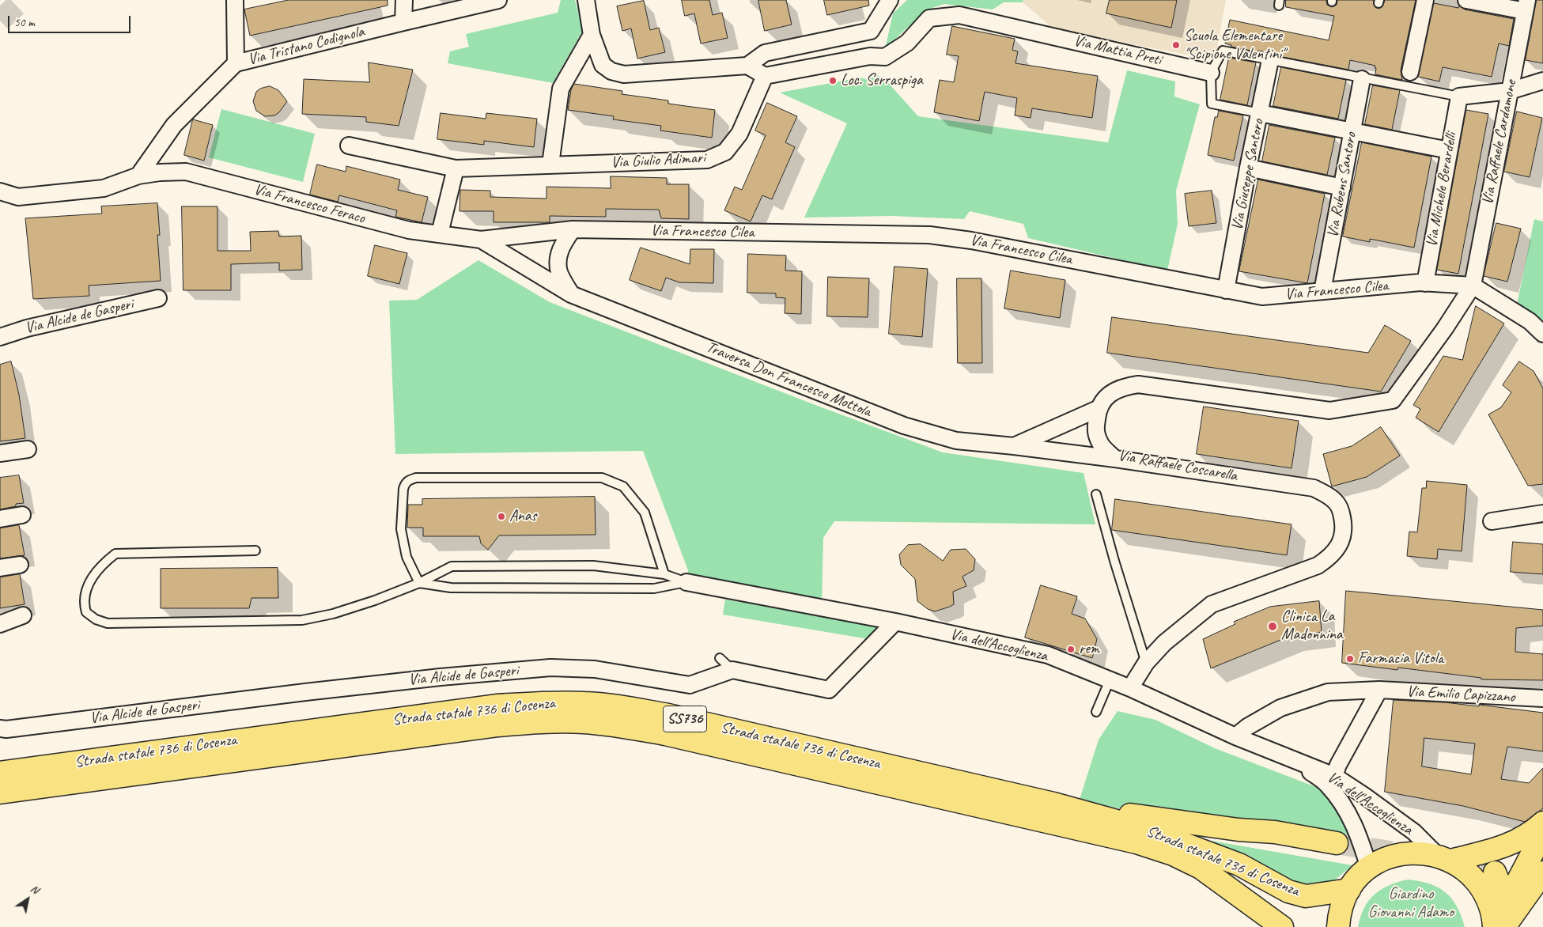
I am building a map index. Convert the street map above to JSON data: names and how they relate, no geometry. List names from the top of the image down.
{
  "streets": {
    "main road": ["Strada statale 736 di Cosenza", "SS736"],
    "street": [
      "Via Tristano Codignola",
      "Via Mattia Preti",
      "Via Raffaele Cardamone",
      "Via Giulio Adimari",
      "Via Giuseppe Santoro",
      "Via Rubens Santoro",
      "Via Michele Berardelli",
      "Via Francesco Feraco",
      "Via Francesco Cilea",
      "Via Alcide de Gasperi",
      "Traversa Don Francesco Mottola",
      "Via Raffaele Coscarella",
      "Via dell'Accoglienza",
      "Via Emilio Capizzano"
    ]
  },
  "crossings": [
    ["Via Tristano Codignola", "Via Francesco Feraco"],
    ["Via Mattia Preti", "Via Giulio Adimari"],
    ["Via Raffaele Cardamone", "Via Francesco Cilea"],
    ["Via Giuseppe Santoro", "Via Francesco Cilea"],
    ["Via Rubens Santoro", "Via Francesco Cilea"],
    ["Via Michele Berardelli", "Via Francesco Cilea"],
    ["Via Francesco Feraco", "Via Francesco Cilea"],
    ["Via Francesco Feraco", "Traversa Don Francesco Mottola"],
    ["Via Francesco Cilea", "Traversa Don Francesco Mottola"],
    ["Traversa Don Francesco Mottola", "Via Raffaele Coscarella"],
    ["Via Raffaele Coscarella", "Via dell'Accoglienza"],
    ["Via dell'Accoglienza", "Via Emilio Capizzano"]
  ],
  "parks": ["Giardino Giovanni Adamo"],
  "places": [
    "Scuola Elementare \"Scipione Valentini\"",
    "Loc. Serraspiga",
    "Anas",
    "Clinica La Madonnina",
    "rem",
    "Farmacia Vitola"
  ],
  "scale_bar": "50 m",
  "north": "top right"
}
